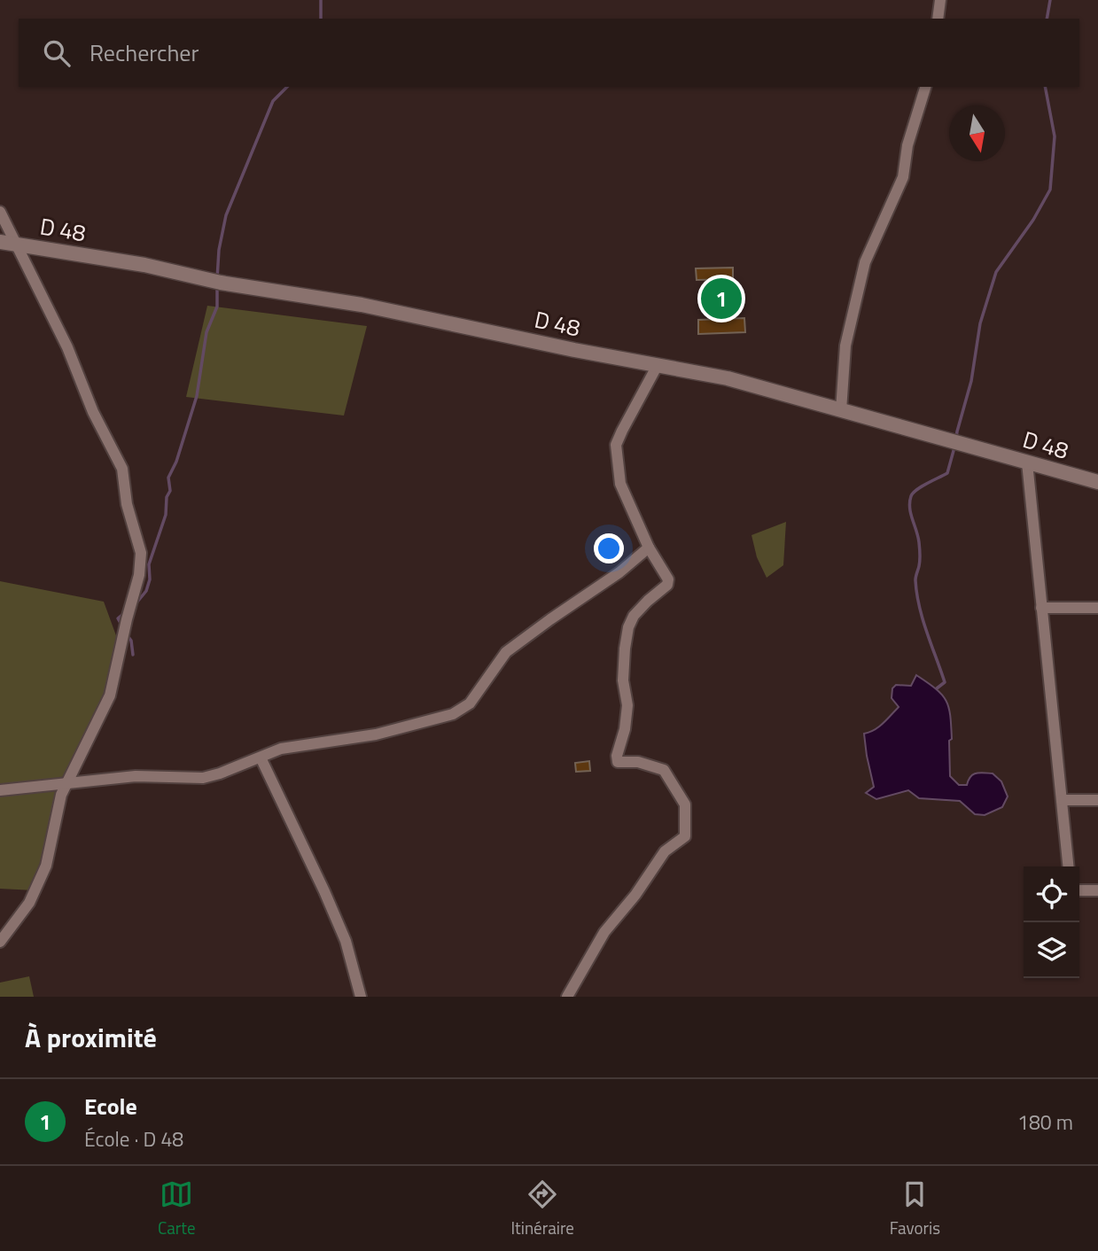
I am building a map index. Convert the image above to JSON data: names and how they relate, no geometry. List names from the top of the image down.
{
  "streets": {
    "street": ["D 48"]
  },
  "north": "bottom",
  "page": {
    "search": "Rechercher",
    "pins": "1",
    "heading": "À proximité",
    "list": [
      {
        "mark": "1",
        "name": "Ecole",
        "note": "École · D 48",
        "value": "180 m"
      }
    ],
    "nav": ["Carte", "Itinéraire", "Favoris"]
  }
}
